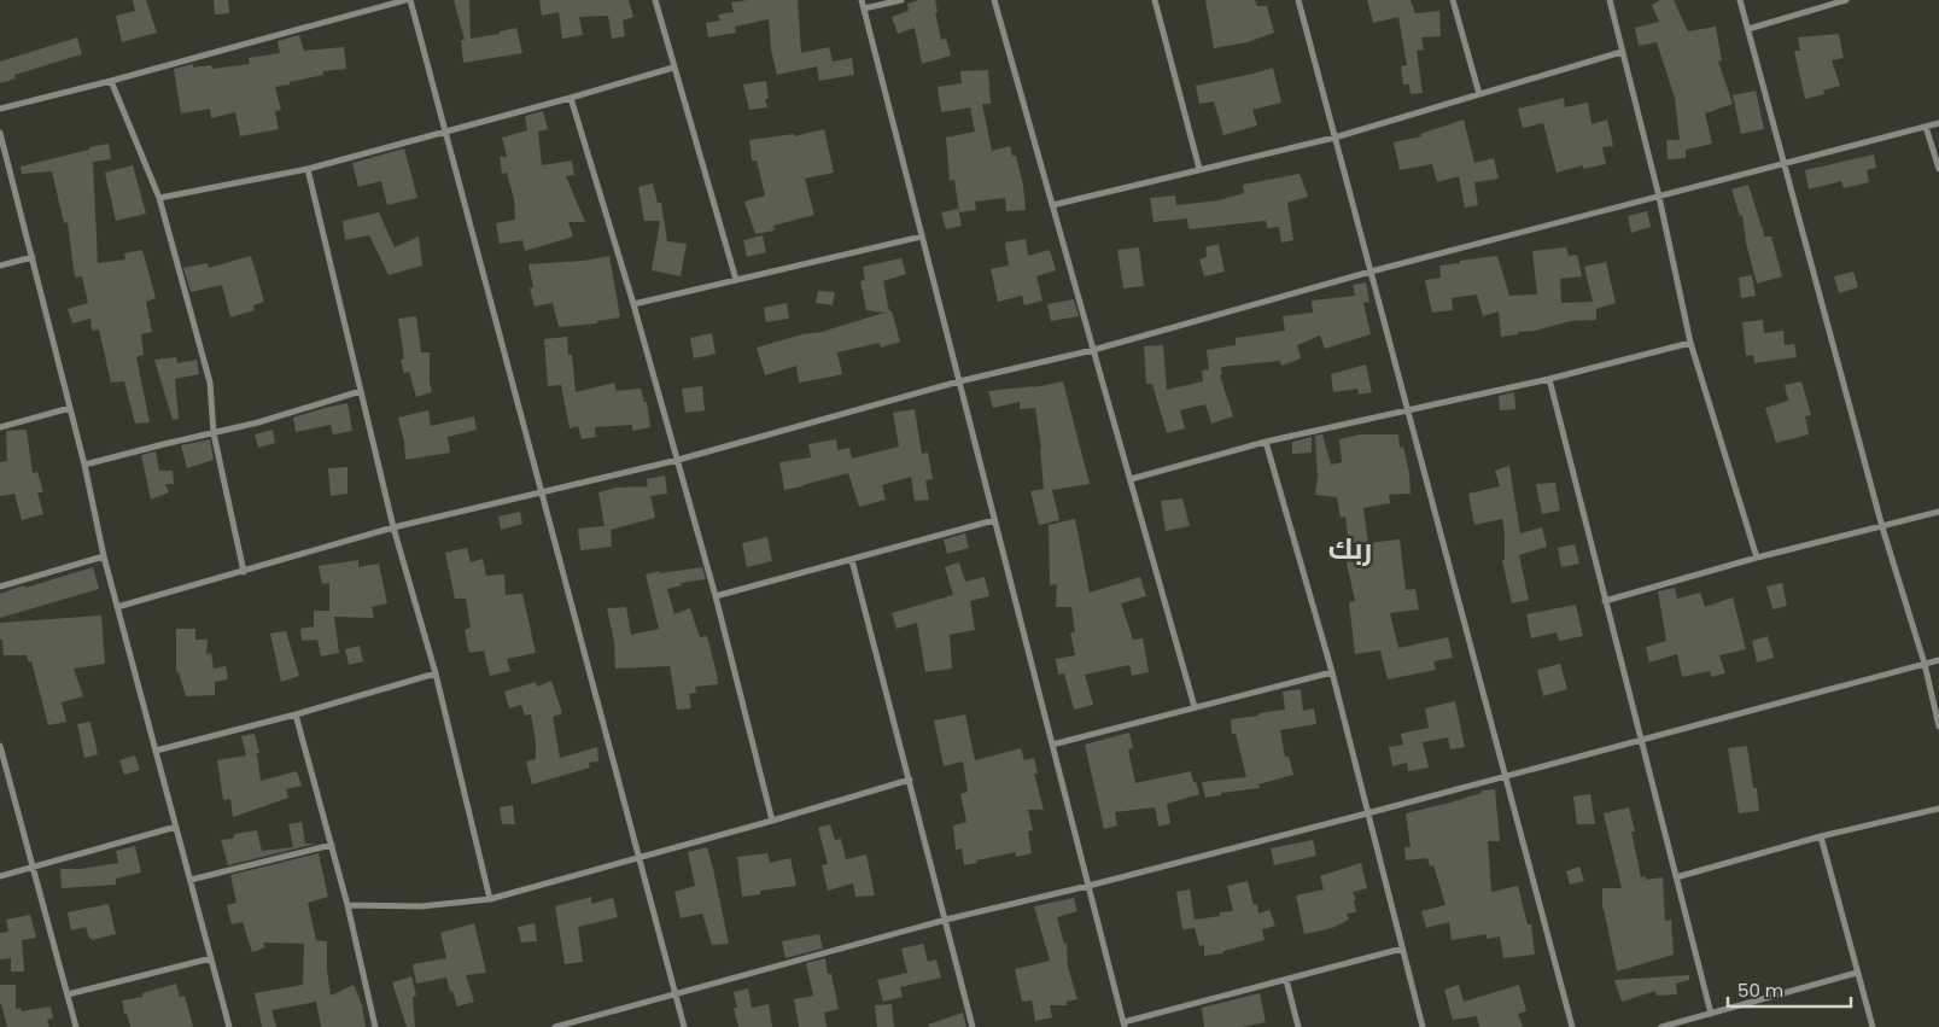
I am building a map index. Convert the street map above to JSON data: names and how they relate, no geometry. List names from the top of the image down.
{
  "districts": ["ربك"],
  "scale_bar": "50 m"
}
